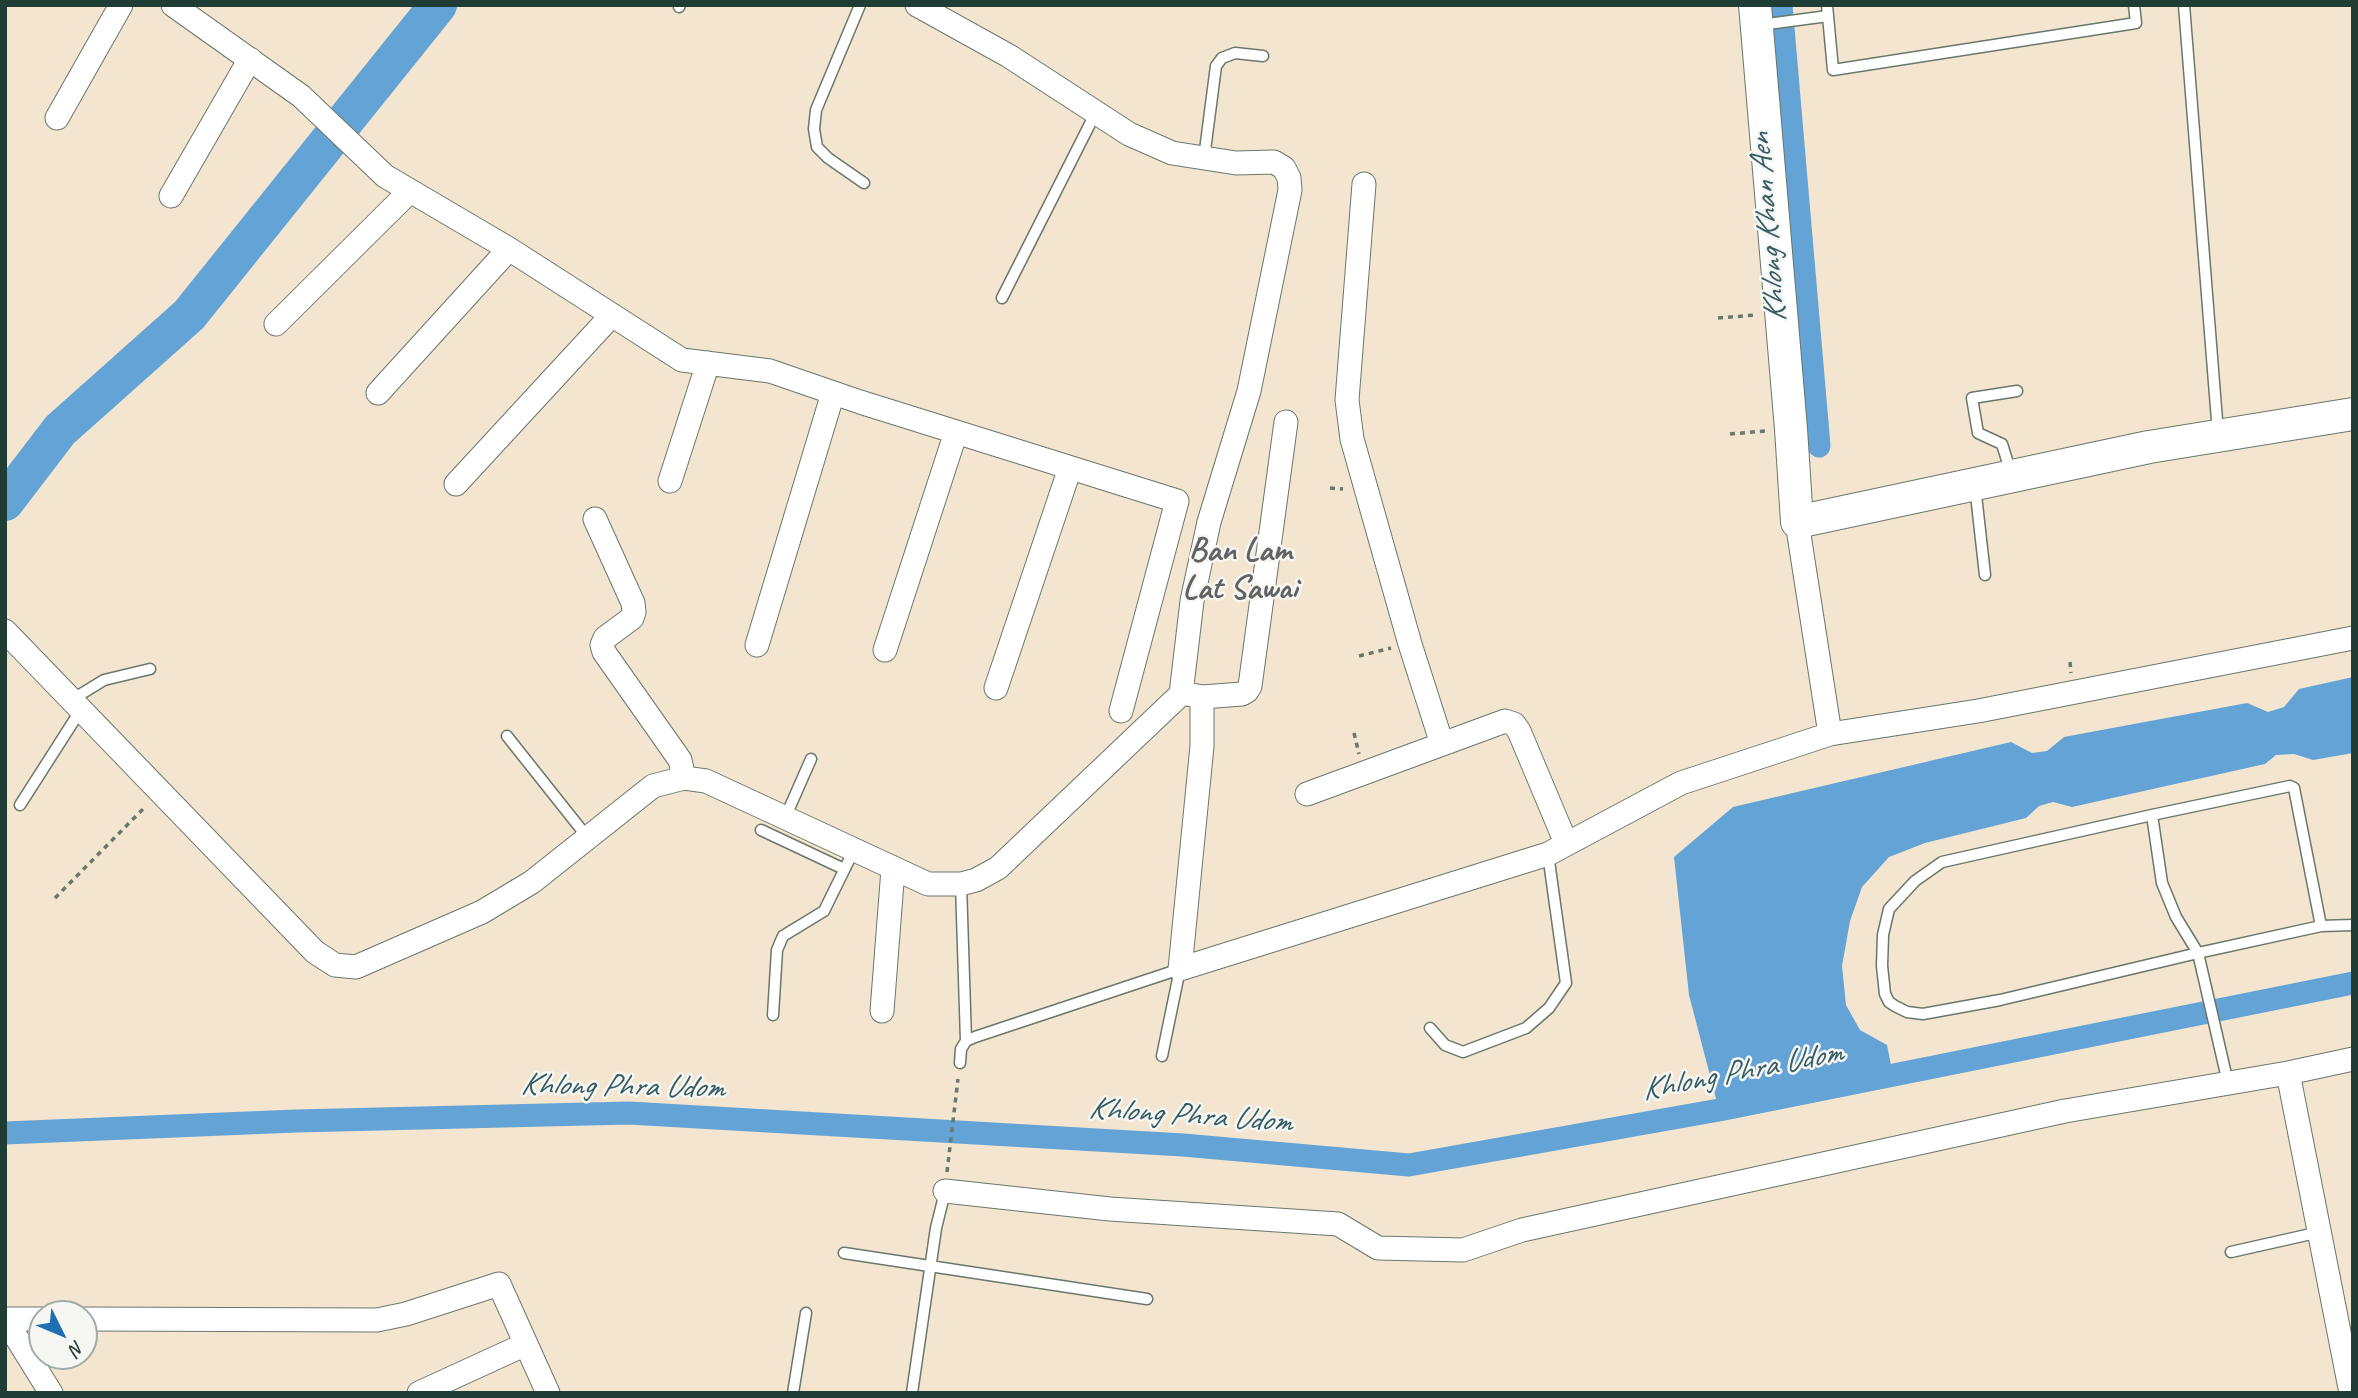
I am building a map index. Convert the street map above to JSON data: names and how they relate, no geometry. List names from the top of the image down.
{
  "districts": ["Ban Lam Lat Sawai"],
  "water": ["Khlong Khan Aen", "Khlong Phra Udom"],
  "north": "bottom right"
}
